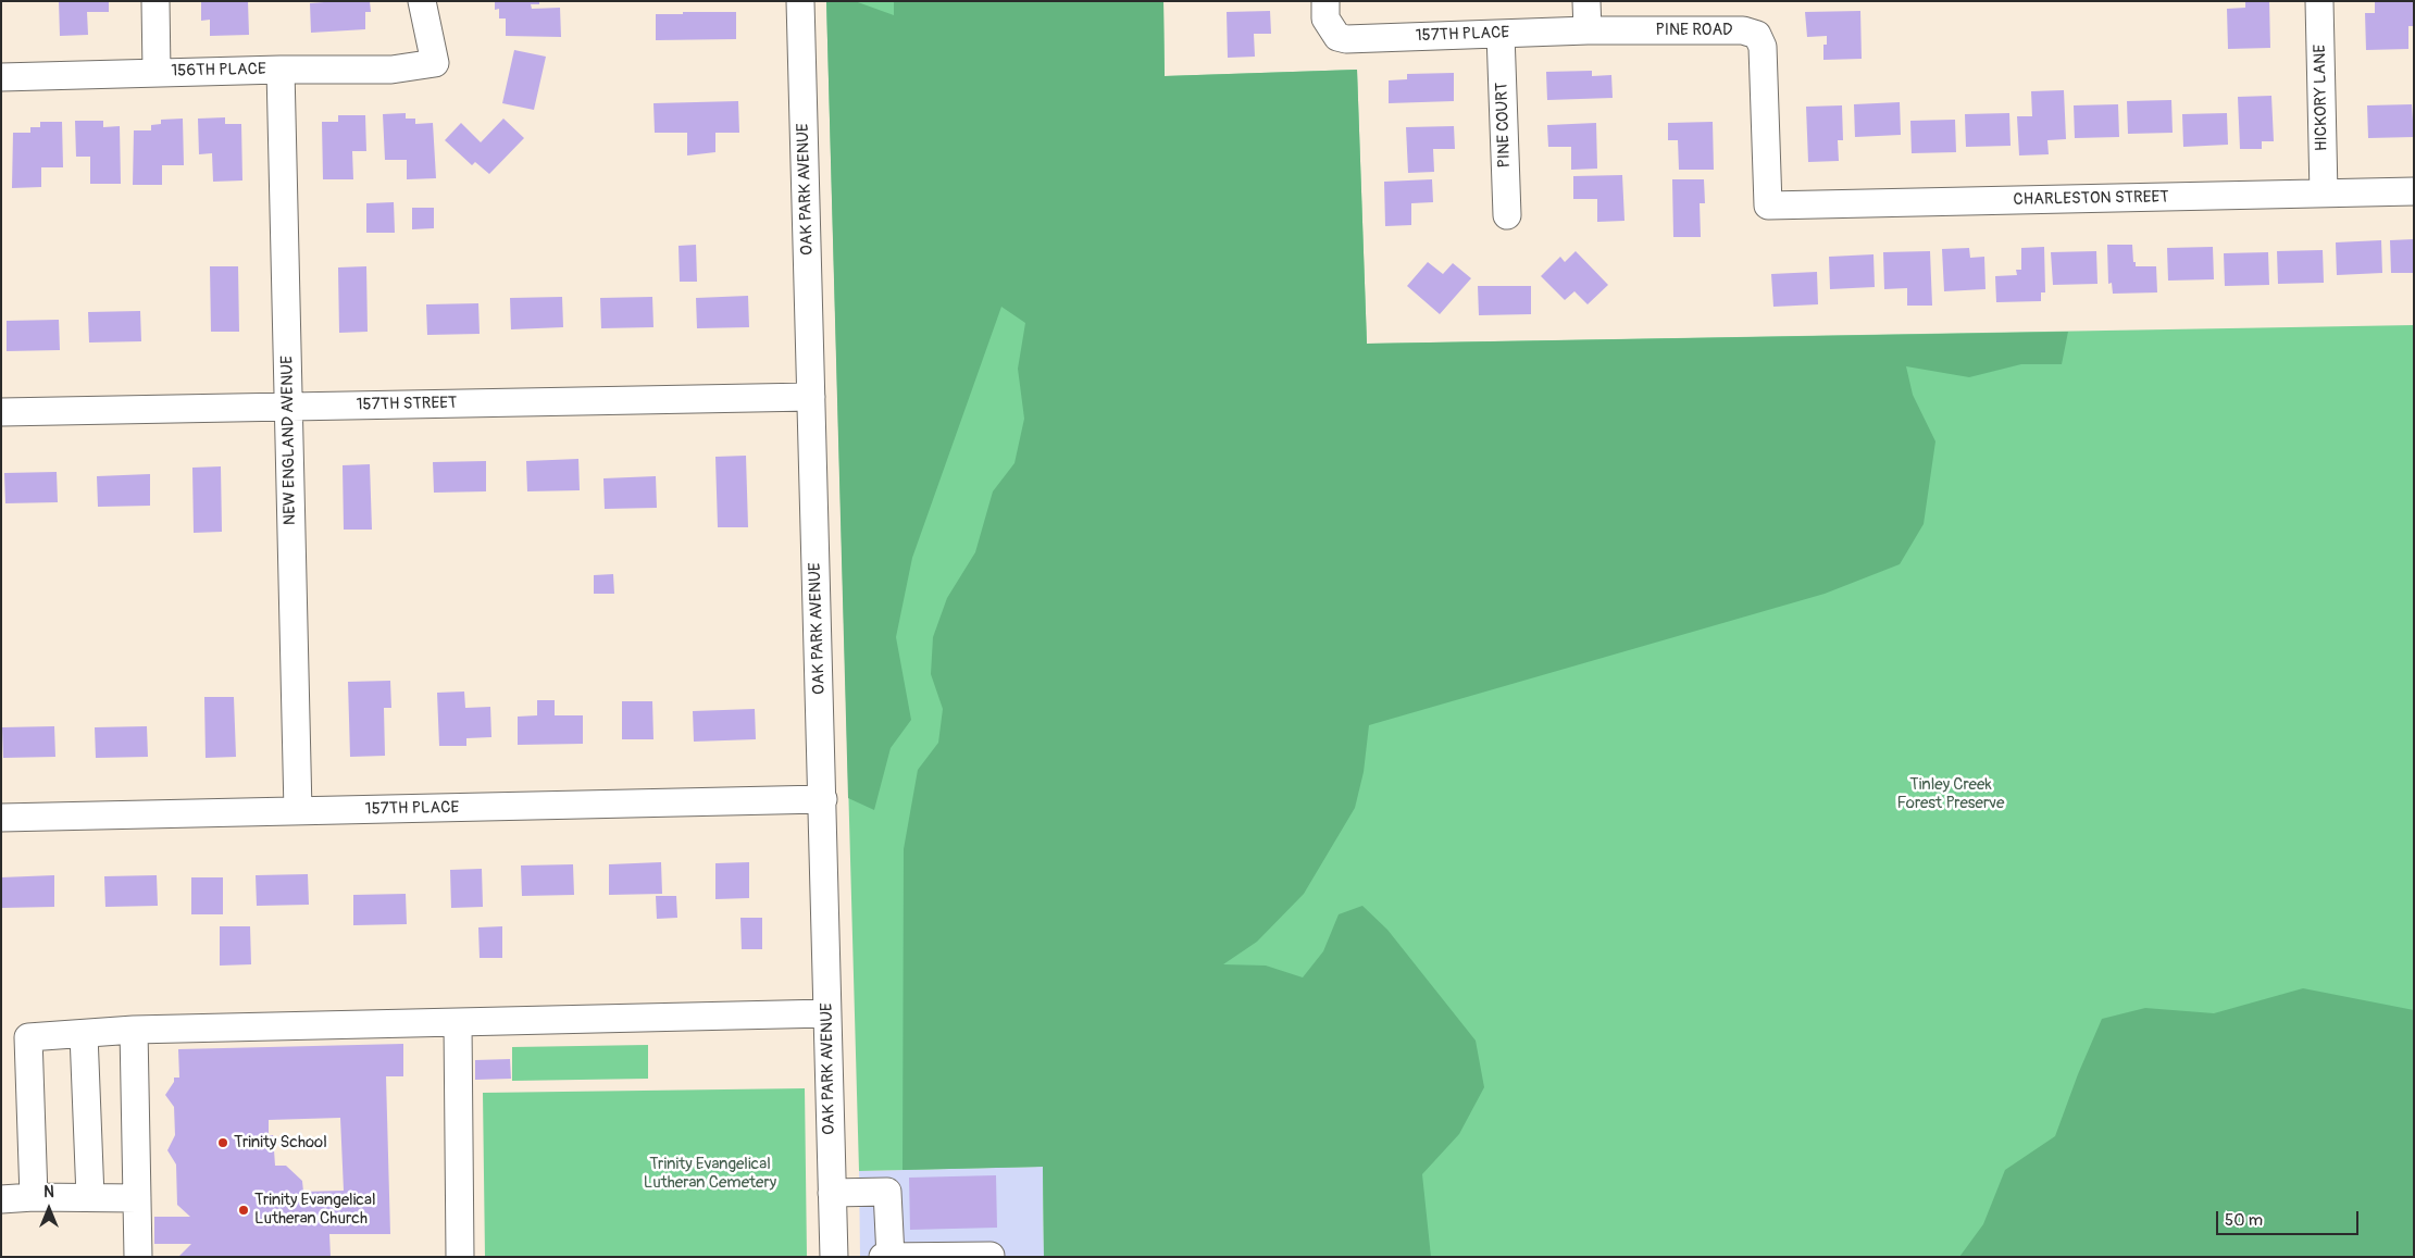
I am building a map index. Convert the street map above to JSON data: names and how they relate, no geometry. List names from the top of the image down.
{
  "streets": {
    "street": [
      "PINE ROAD",
      "157TH PLACE",
      "156TH PLACE",
      "HICKORY LANE",
      "PINE COURT",
      "OAK PARK AVENUE",
      "CHARLESTON STREET",
      "157TH STREET",
      "NEW ENGLAND AVENUE"
    ]
  },
  "crossings": [
    ["PINE ROAD", "157TH PLACE"],
    ["PINE ROAD", "CHARLESTON STREET"],
    ["157TH PLACE", "PINE COURT"],
    ["157TH PLACE", "OAK PARK AVENUE"],
    ["157TH PLACE", "NEW ENGLAND AVENUE"],
    ["156TH PLACE", "NEW ENGLAND AVENUE"],
    ["HICKORY LANE", "CHARLESTON STREET"],
    ["OAK PARK AVENUE", "157TH STREET"],
    ["157TH STREET", "NEW ENGLAND AVENUE"]
  ],
  "parks": ["Tinley Creek Forest Preserve", "Trinity Evangelical Lutheran Cemetery"],
  "places": ["Trinity School", "Trinity Evangelical Lutheran Church"],
  "scale_bar": "50 m",
  "north": "top"
}
